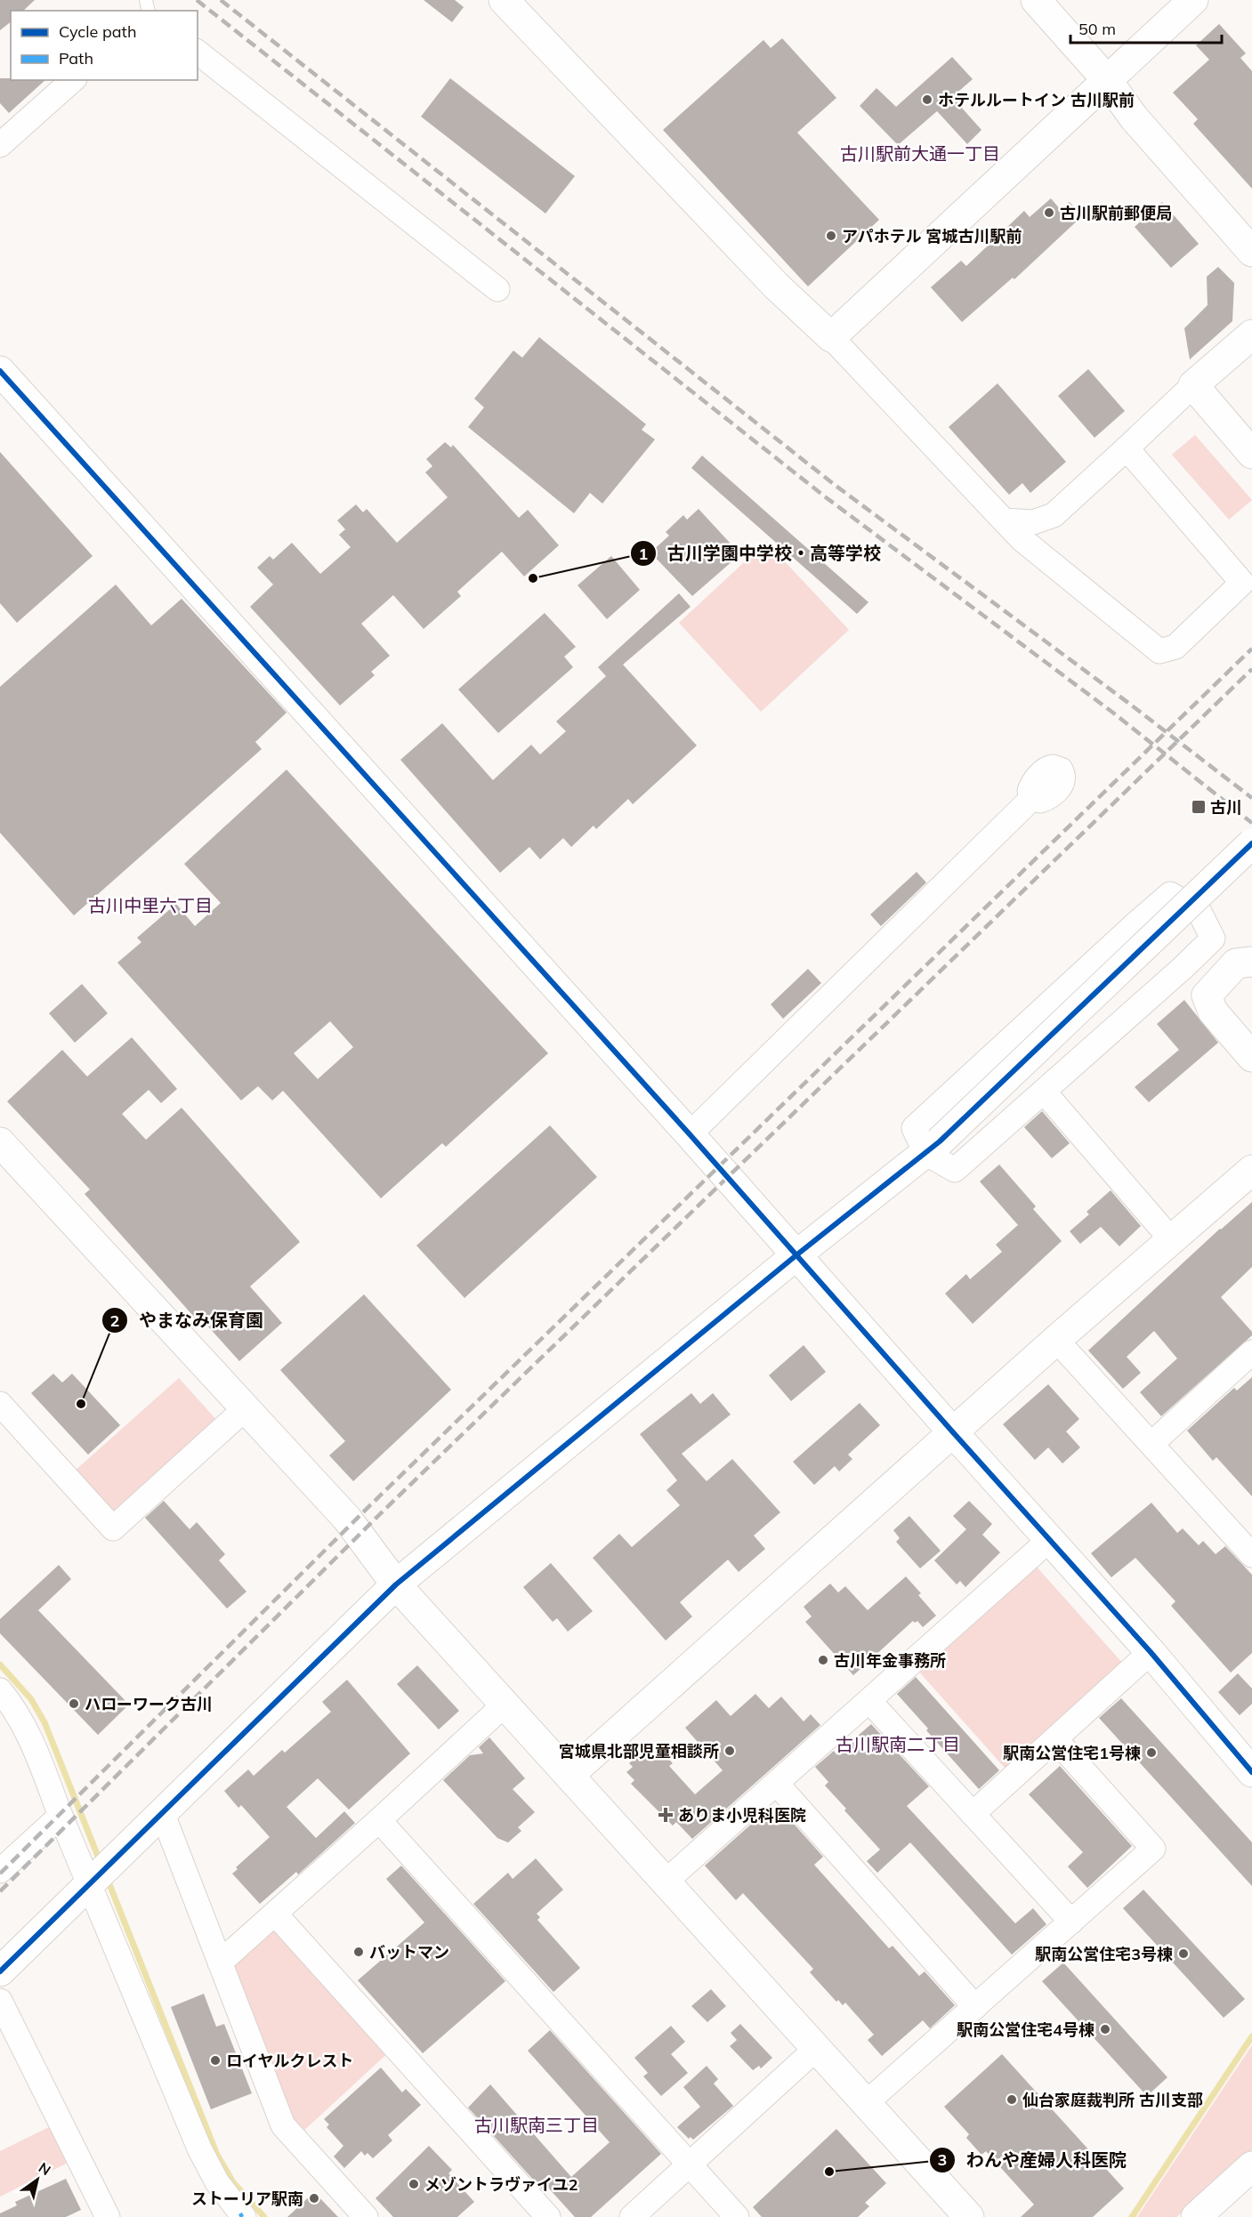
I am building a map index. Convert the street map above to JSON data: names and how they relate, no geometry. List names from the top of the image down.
{
  "districts": [
    "古川駅前大通一丁目",
    "古川中里六丁目",
    "古川駅南二丁目",
    "古川駅南三丁目"
  ],
  "places": {
    "other": [
      "ホテルルートイン 古川駅前",
      "古川駅前郵便局",
      "アパホテル 宮城古川駅前",
      "古川学園中学校・高等学校",
      "やまなみ保育園",
      "古川年金事務所",
      "ハローワーク古川",
      "宮城県北部児童相談所",
      "駅南公営住宅1号棟",
      "バットマン",
      "駅南公営住宅3号棟",
      "駅南公営住宅4号棟",
      "ロイヤルクレスト",
      "仙台家庭裁判所 古川支部",
      "わんや産婦人科医院",
      "メゾントラヴァイユ2",
      "ストーリア駅南"
    ],
    "transit": ["古川"],
    "health": ["ありま小児科医院"]
  },
  "legend": ["Cycle path", "Path"],
  "scale_bar": "50 m",
  "north": "top right"
}
